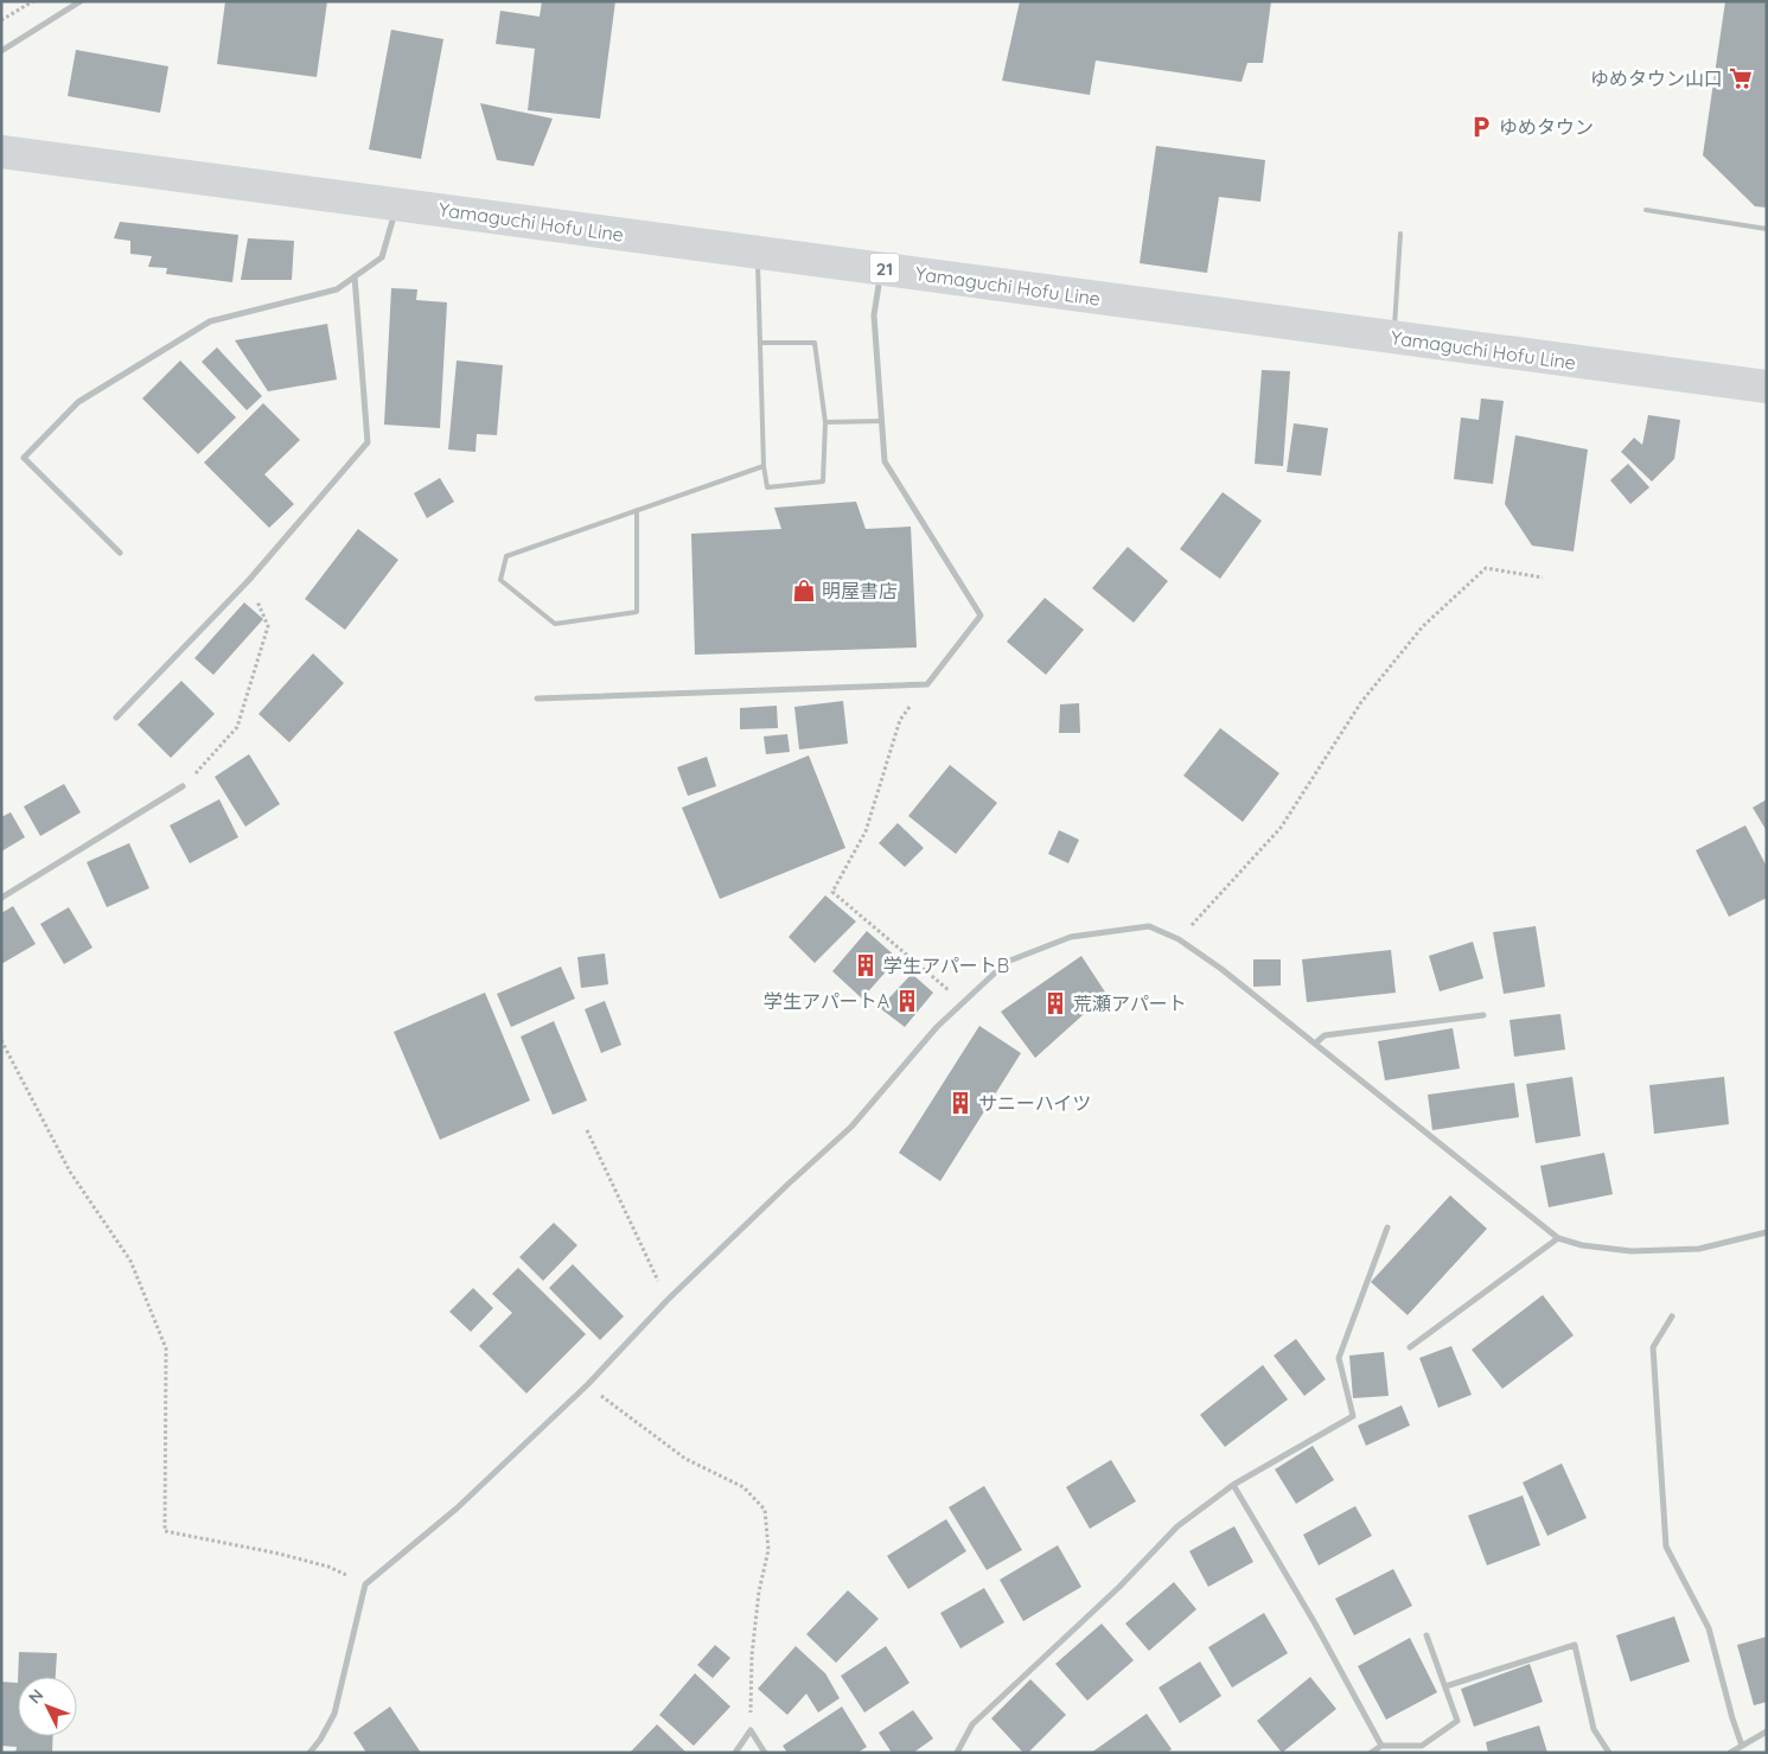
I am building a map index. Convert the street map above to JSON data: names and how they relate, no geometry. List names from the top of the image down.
{
  "streets": {
    "main road": ["Yamaguchi Hofu Line", "21"]
  },
  "places": {
    "supermarket": ["ゆめタウン山口"],
    "parking": ["ゆめタウン"],
    "shop": ["明屋書店"],
    "building": [
      "学生アパートB",
      "学生アパートA",
      "荒瀬アパート",
      "サニーハイツ"
    ]
  },
  "north": "top left"
}
